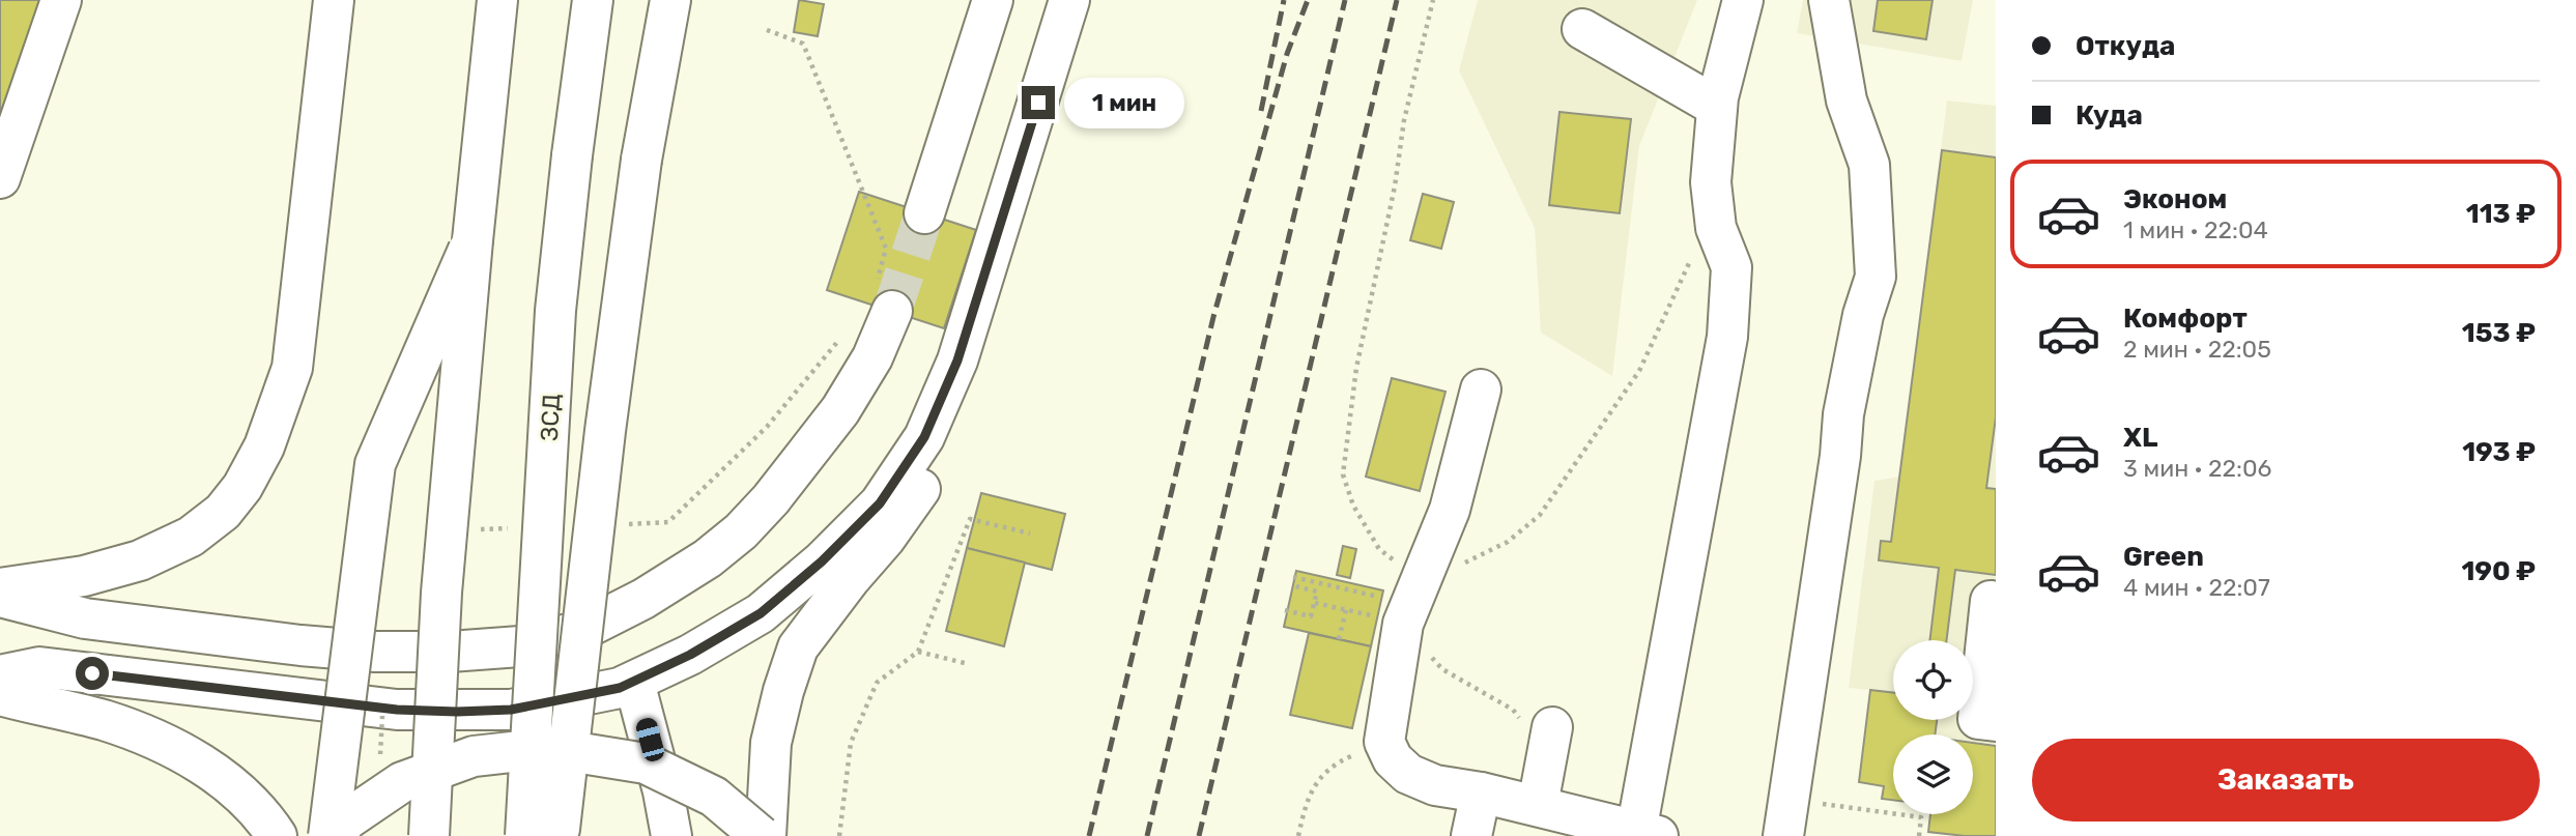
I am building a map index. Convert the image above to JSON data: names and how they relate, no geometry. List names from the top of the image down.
{
  "streets": {
    "main road": ["ЗСД"]
  },
  "page": {
    "banner": ["Откуда", "Куда"],
    "bubble": "1 мин",
    "list": [
      {
        "name": "Эконом",
        "note": "1 мин · 22:04",
        "value": "113 ₽"
      },
      {
        "name": "Комфорт",
        "note": "2 мин · 22:05",
        "value": "153 ₽"
      },
      {
        "name": "XL",
        "note": "3 мин · 22:06",
        "value": "193 ₽"
      },
      {
        "name": "Green",
        "note": "4 мин · 22:07",
        "value": "190 ₽"
      }
    ],
    "buttons": "Заказать"
  }
}
